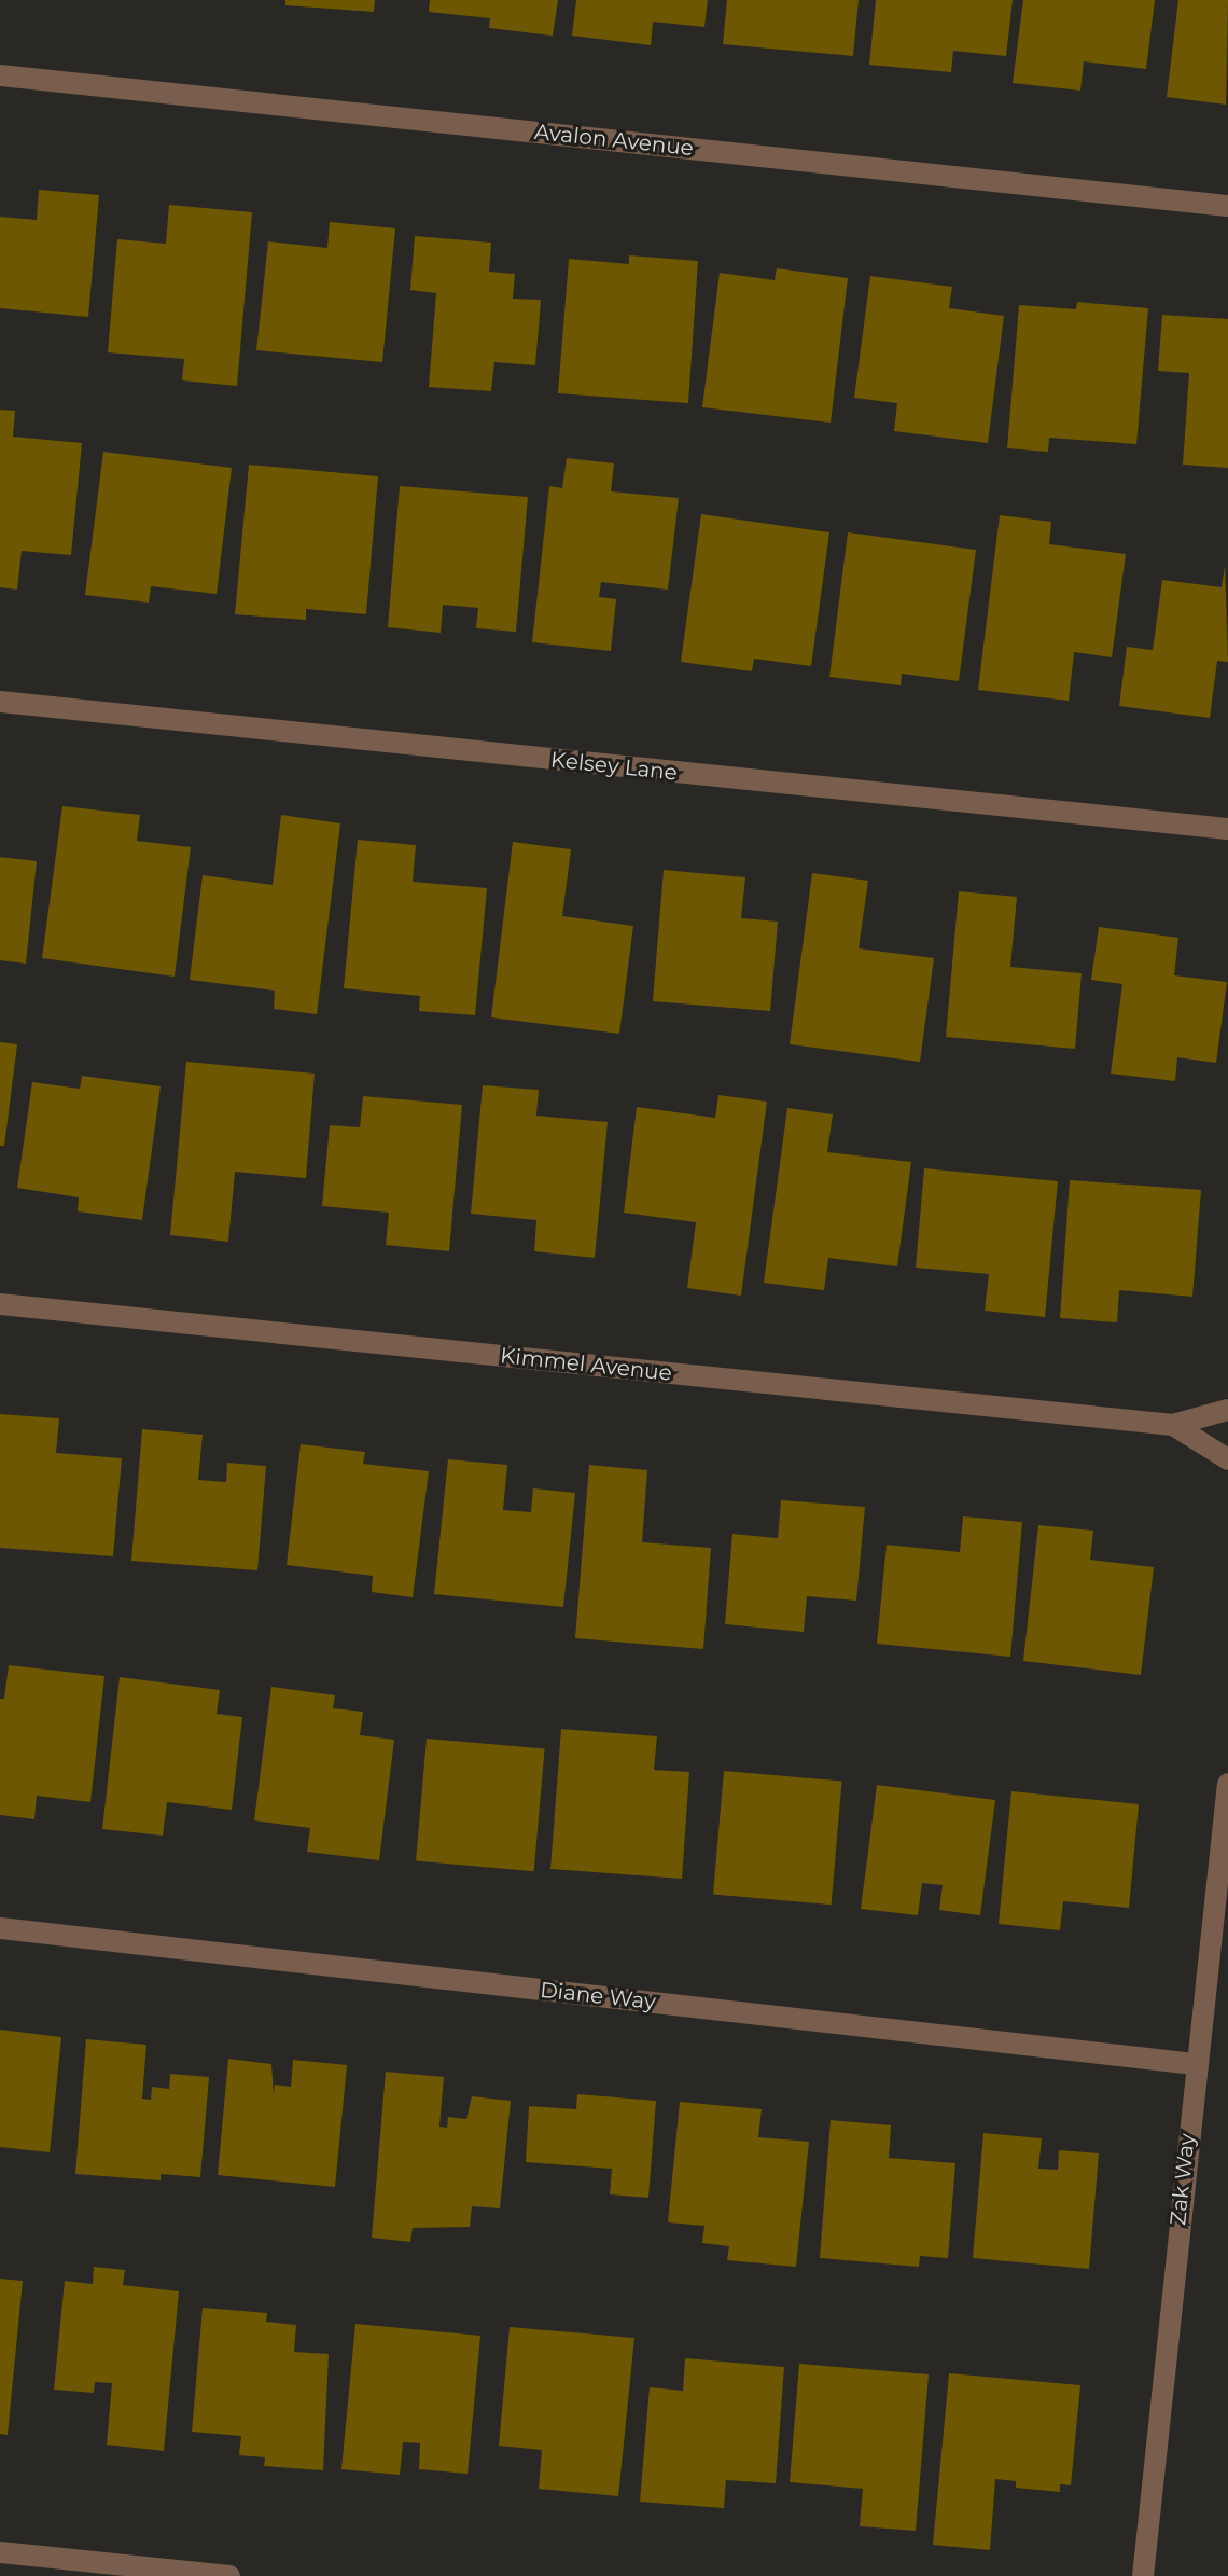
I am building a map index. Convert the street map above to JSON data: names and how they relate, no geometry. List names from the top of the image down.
{
  "streets": {
    "street": [
      "Avalon Avenue",
      "Kelsey Lane",
      "Kimmel Avenue",
      "Diane Way",
      "Zak Way"
    ]
  },
  "crossings": [
    ["Diane Way", "Zak Way"]
  ]
}
